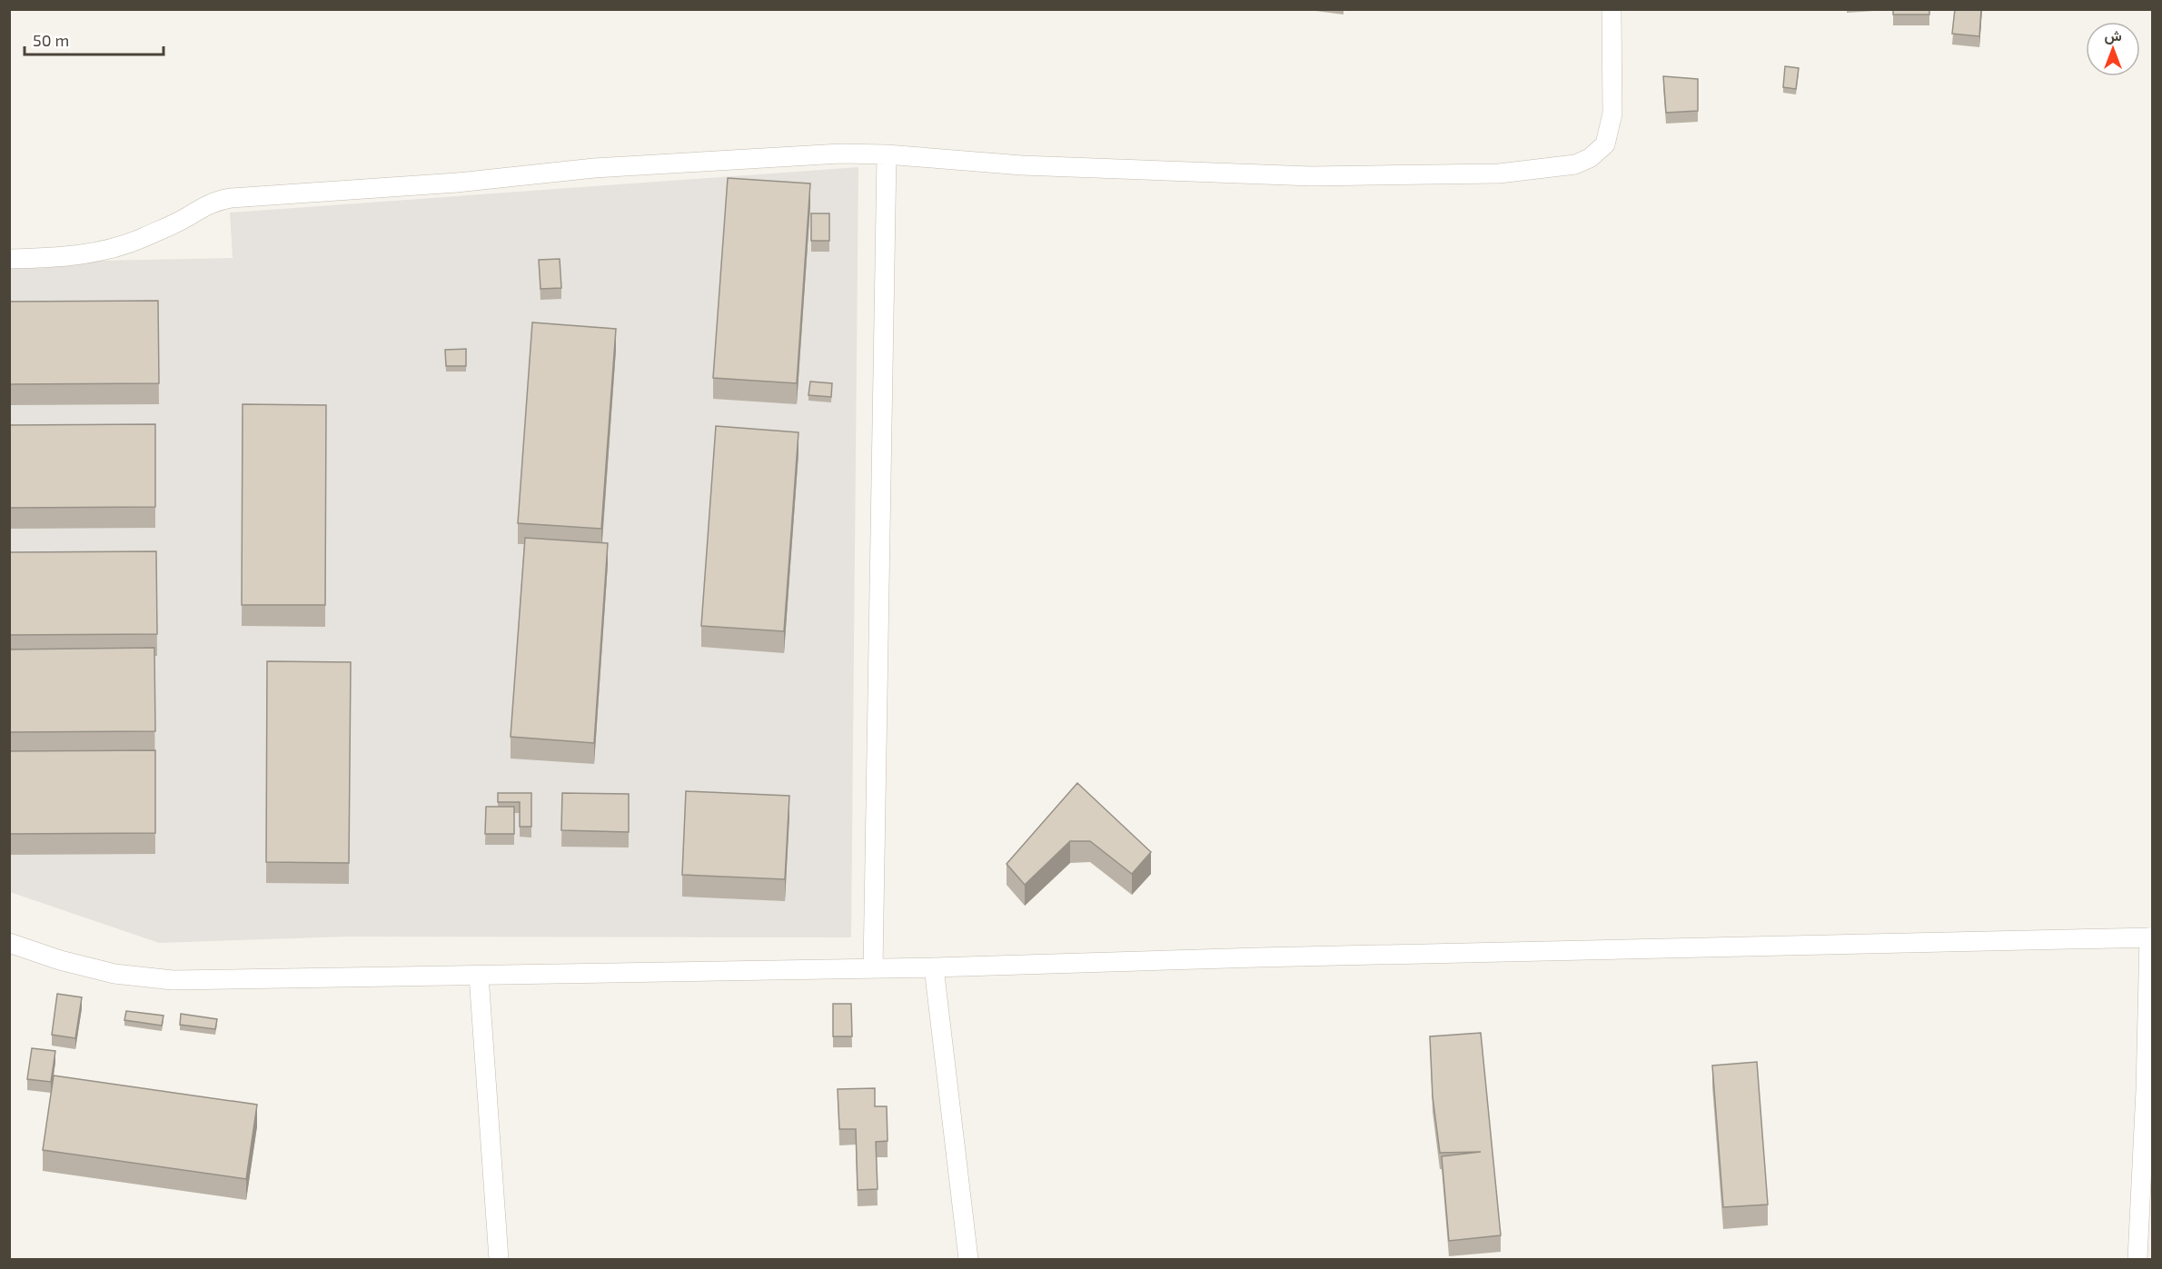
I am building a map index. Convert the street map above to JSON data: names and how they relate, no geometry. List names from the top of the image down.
{
  "scale_bar": "50 m",
  "north": "top"
}
